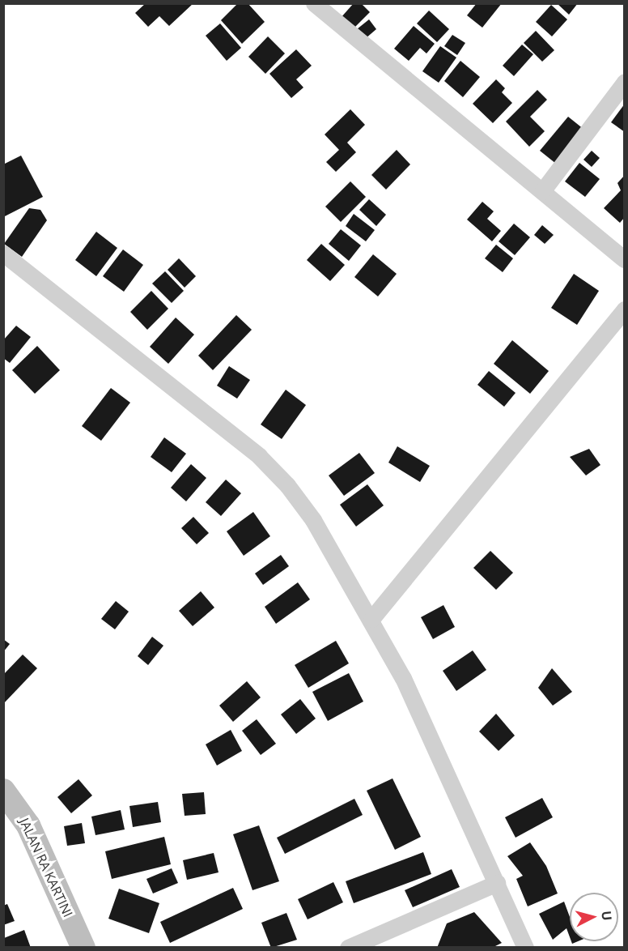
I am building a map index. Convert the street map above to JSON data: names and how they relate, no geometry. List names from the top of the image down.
{
  "streets": {
    "main road": ["JALAN RA KARTINI"]
  },
  "north": "right"
}
